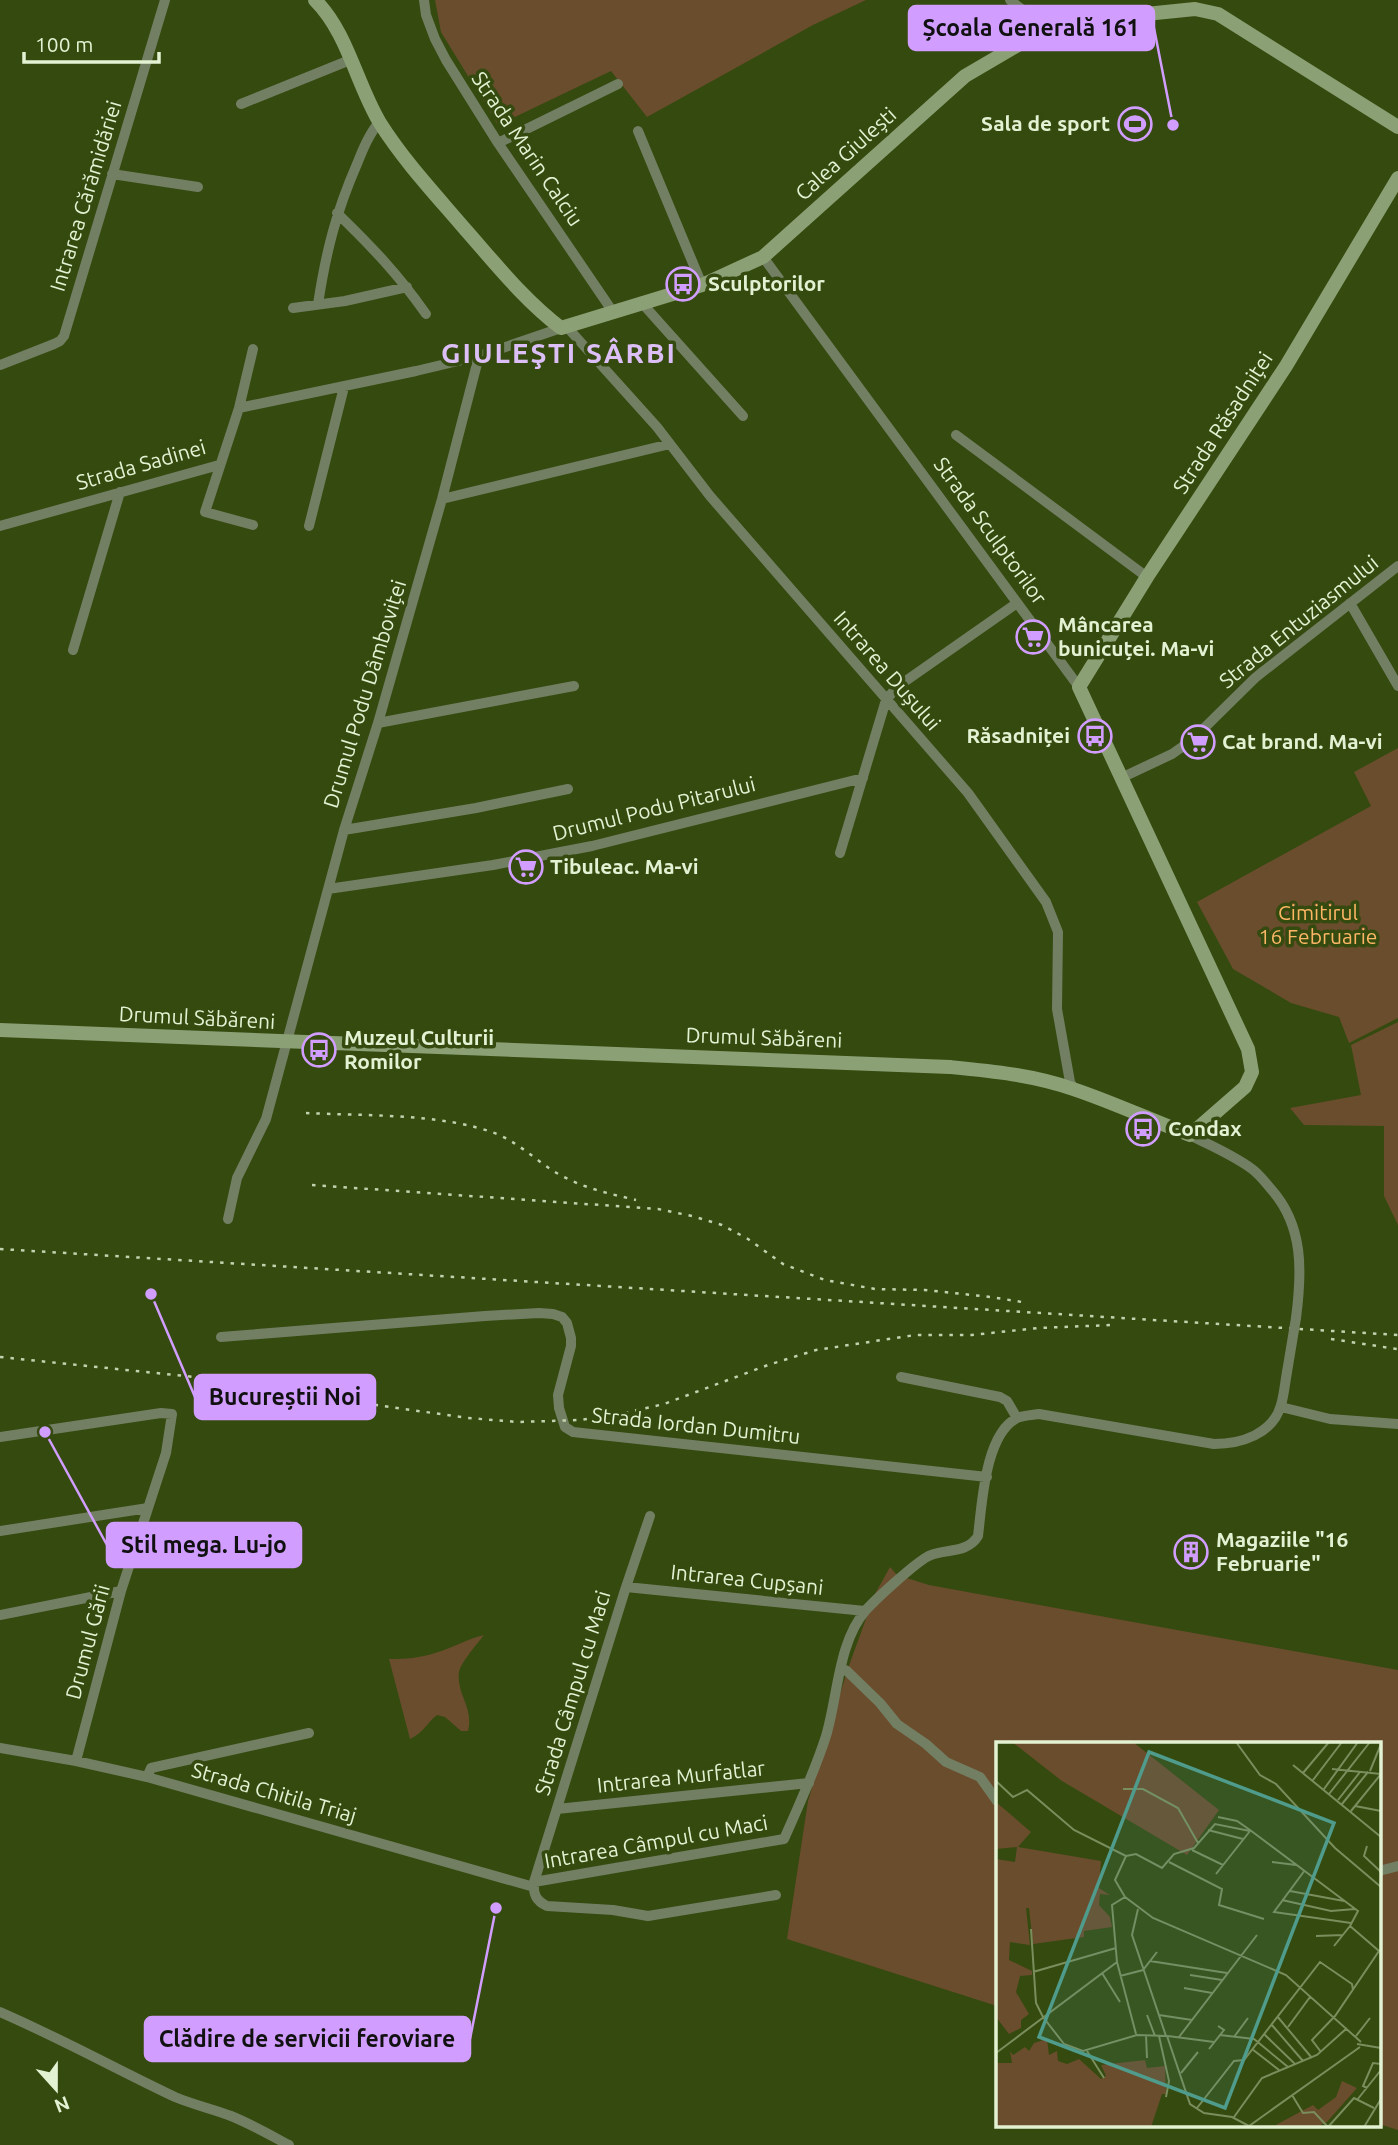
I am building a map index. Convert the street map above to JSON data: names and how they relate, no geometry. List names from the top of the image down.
{
  "streets": {
    "main road": [
      "Calea Giulești",
      "Strada Răsadniței",
      "Strada Sculptorilor",
      "Drumul Săbăreni"
    ],
    "street": [
      "Strada Marin Calciu",
      "Intrarea Cărămidăriei",
      "Strada Sadinei",
      "Strada Entuziasmului",
      "Intrarea Dușului",
      "Drumul Podu Dâmboviței",
      "Drumul Podu Pitarului",
      "Strada Iordan Dumitru",
      "Intrarea Cupșani",
      "Drumul Gării",
      "Strada Câmpul cu Maci",
      "Intrarea Murfatlar",
      "Strada Chitila Triaj",
      "Intrarea Câmpul cu Maci"
    ]
  },
  "crossings": [
    ["Strada Marin Calciu", "Calea Giulești"],
    ["Calea Giulești", "Strada Sculptorilor"],
    ["Calea Giulești", "Intrarea Dușului"],
    ["Strada Răsadniței", "Strada Sculptorilor"],
    ["Strada Sculptorilor", "Strada Entuziasmului"],
    ["Strada Sculptorilor", "Drumul Săbăreni"],
    ["Intrarea Dușului", "Drumul Săbăreni"],
    ["Drumul Podu Dâmboviței", "Drumul Podu Pitarului"],
    ["Drumul Podu Dâmboviței", "Drumul Săbăreni"],
    ["Intrarea Cupșani", "Strada Câmpul cu Maci"],
    ["Drumul Gării", "Strada Chitila Triaj"],
    ["Strada Câmpul cu Maci", "Intrarea Murfatlar"],
    ["Strada Câmpul cu Maci", "Strada Chitila Triaj"],
    ["Strada Câmpul cu Maci", "Intrarea Câmpul cu Maci"],
    ["Intrarea Murfatlar", "Intrarea Câmpul cu Maci"],
    ["Strada Chitila Triaj", "Intrarea Câmpul cu Maci"]
  ],
  "districts": ["GIULEŞTI SÂRBI"],
  "parks": ["Cimitirul 16 Februarie"],
  "places": {
    "sports": ["Sala de sport"],
    "other": [
      "Școala Generală 161",
      "Bucureștii Noi",
      "Stil mega. Lu-jo",
      "Clădire de servicii feroviare"
    ],
    "bus stop": [
      "Sculptorilor",
      "Răsadniței",
      "Muzeul Culturii Romilor",
      "Condax"
    ],
    "supermarket": ["Mâncarea bunicuței. Ma-vi", "Cat brand. Ma-vi", "Tibuleac. Ma-vi"],
    "building": ["Magaziile \"16 Februarie\""]
  },
  "scale_bar": "100 m",
  "north": "bottom"
}
